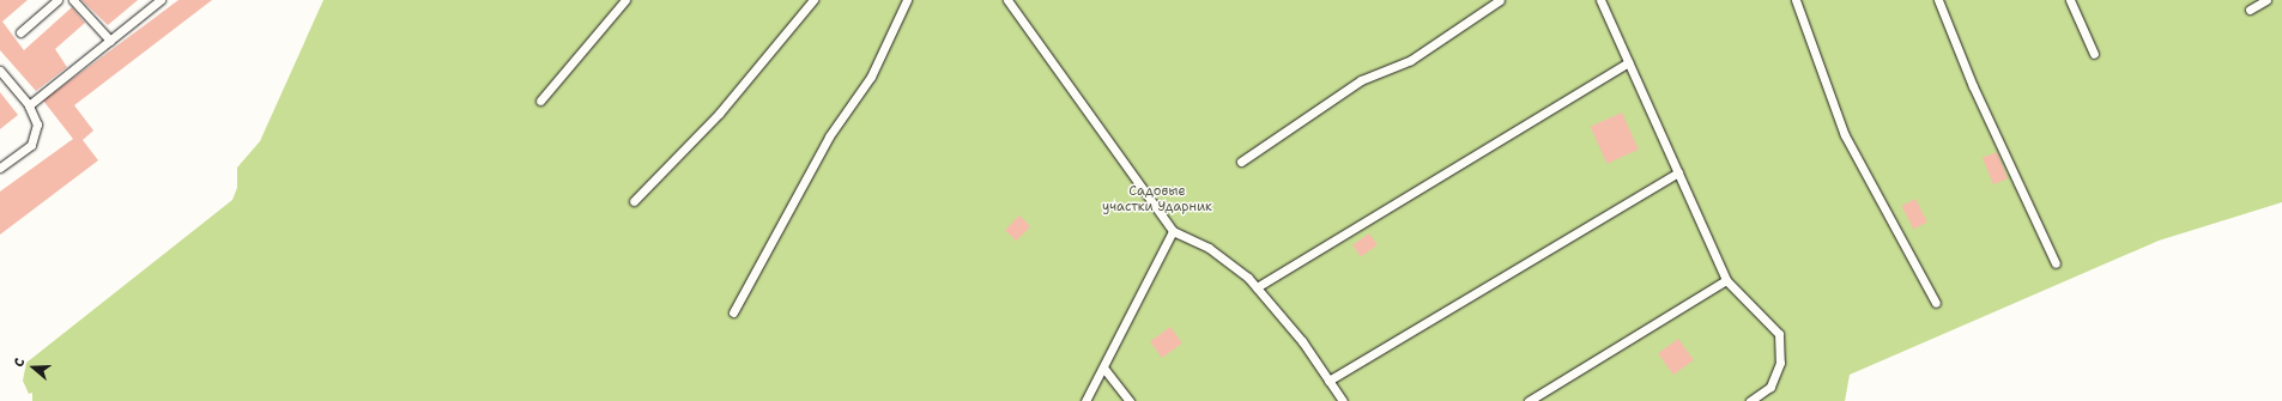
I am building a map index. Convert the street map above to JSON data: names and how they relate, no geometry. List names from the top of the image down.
{
  "parks": ["Садовые участки Ударник"],
  "north": "left"
}
